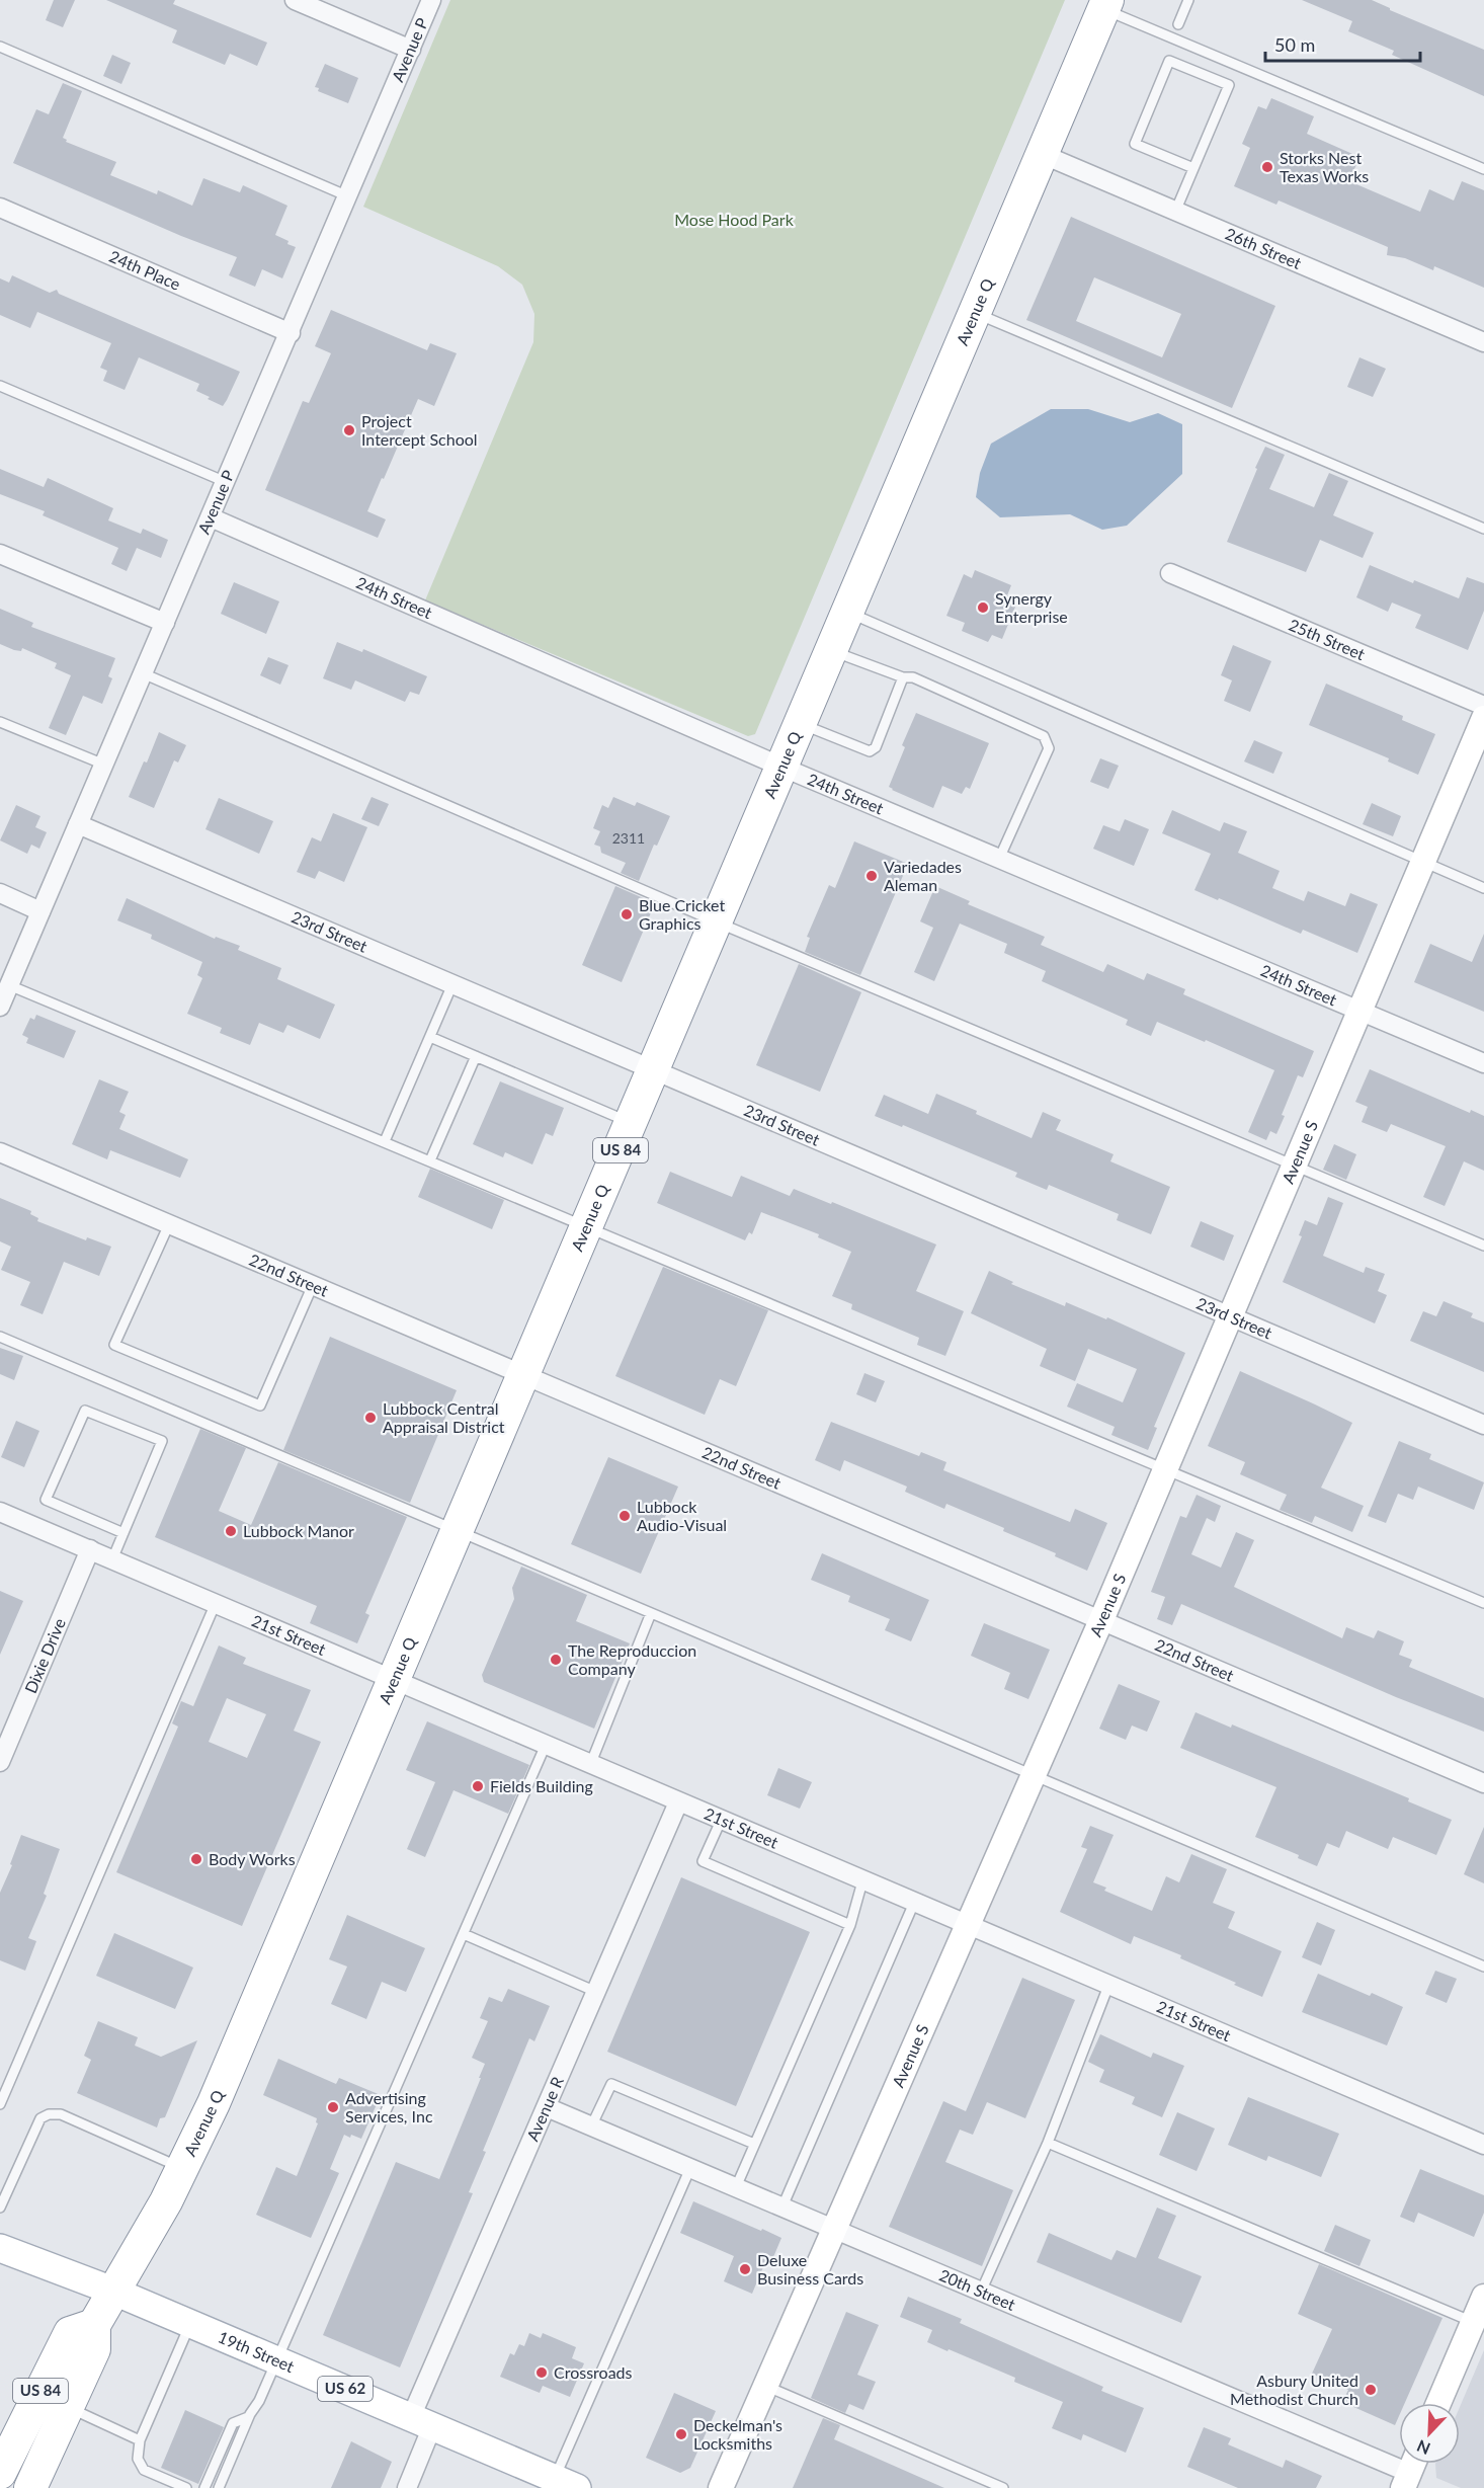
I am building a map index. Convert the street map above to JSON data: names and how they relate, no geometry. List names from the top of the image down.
{
  "streets": {
    "highway": ["Avenue Q", "US 84"],
    "main road": ["19th Street", "US 62"],
    "street": [
      "Avenue P",
      "26th Street",
      "24th Place",
      "24th Street",
      "25th Street",
      "23rd Street",
      "Avenue S",
      "22nd Street",
      "21st Street",
      "Dixie Drive",
      "Avenue R",
      "20th Street"
    ]
  },
  "crossings": [
    ["Avenue P", "24th Place"],
    ["Avenue P", "24th Street"],
    ["Avenue P", "23rd Street"],
    ["26th Street", "Avenue Q"],
    ["Avenue Q", "24th Street"],
    ["Avenue Q", "23rd Street"],
    ["Avenue Q", "US 84"],
    ["Avenue Q", "22nd Street"],
    ["Avenue Q", "21st Street"],
    ["Avenue Q", "19th Street"],
    ["24th Street", "Avenue S"],
    ["23rd Street", "Avenue S"],
    ["Avenue S", "22nd Street"],
    ["Avenue S", "21st Street"],
    ["Avenue S", "20th Street"],
    ["21st Street", "Dixie Drive"],
    ["21st Street", "Avenue R"],
    ["Avenue R", "20th Street"],
    ["Avenue R", "19th Street"]
  ],
  "parks": ["Mose Hood Park"],
  "places": [
    "Storks Nest Texas Works",
    "Project Intercept School",
    "Synergy Enterprise",
    "Variedades Aleman",
    "Blue Cricket Graphics",
    "Lubbock Central Appraisal District",
    "Lubbock Audio-Visual",
    "Lubbock Manor",
    "The Reproduccion Company",
    "Fields Building",
    "Body Works",
    "Advertising Services, Inc",
    "Deluxe Business Cards",
    "Crossroads",
    "Asbury United Methodist Church",
    "Deckelman's Locksmiths"
  ],
  "house_numbers": ["2311"],
  "scale_bar": "50 m",
  "north": "bottom left"
}
